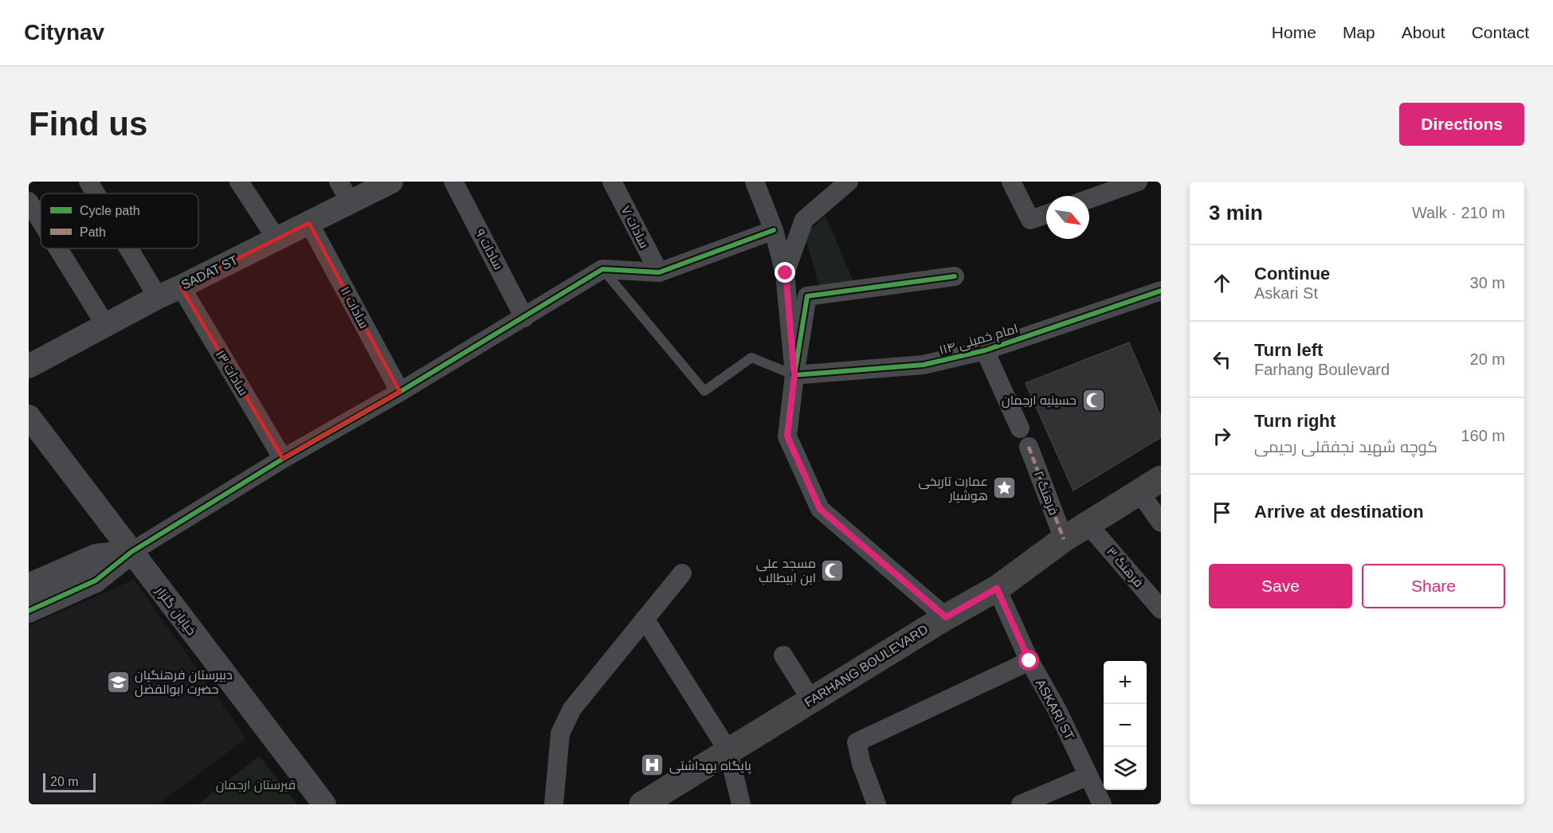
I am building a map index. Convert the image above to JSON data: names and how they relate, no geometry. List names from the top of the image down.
{
  "streets": {
    "main road": ["FARHANG BOULEVARD"],
    "street": [
      "سادات ۷",
      "سادات ۹",
      "SADAT ST",
      "سادات ۱۱",
      "امام خمینی ۱۱۴",
      "سادات ۱۳",
      "فرهنگ ۲",
      "فرهنگ ۳",
      "خیابان گلزار",
      "ASKARI ST"
    ]
  },
  "crossings": [
    ["SADAT ST", "سادات ۱۱"],
    ["SADAT ST", "سادات ۱۳"],
    ["فرهنگ ۲", "FARHANG BOULEVARD"],
    ["فرهنگ ۳", "FARHANG BOULEVARD"],
    ["FARHANG BOULEVARD", "ASKARI ST"]
  ],
  "parks": ["قبرستان ارجمان"],
  "places": {
    "mosque": ["حسینیه ارجمان", "مسجد علی ابن ابیطالب"],
    "place": ["عمارت تاریخی هوشیار"],
    "school or university": ["دبیرستان فرهنگیان حضرت ابوالفضل"],
    "hospital": ["پایگاه بهداشتی"]
  },
  "legend": ["Cycle path", "Path"],
  "scale_bar": "20 m",
  "north": "bottom right",
  "page": {
    "header": "Citynav",
    "nav": [
      "Home",
      "Map",
      "About",
      "Contact"
    ],
    "buttons": [
      "Directions",
      ["Save", "Share"]
    ],
    "title": "Find us",
    "heading": ["3 min", "Walk · 210 m"],
    "list": [
      ["Continue", "Askari St", "30 m"],
      ["Turn left", "Farhang Boulevard", "20 m"],
      ["Turn right", "کوچه شهید نجفقلی رحیمی", "160 m"],
      "Arrive at destination"
    ],
    "map_buttons": ["+", "−"],
    "scale": "20 m"
  }
}
